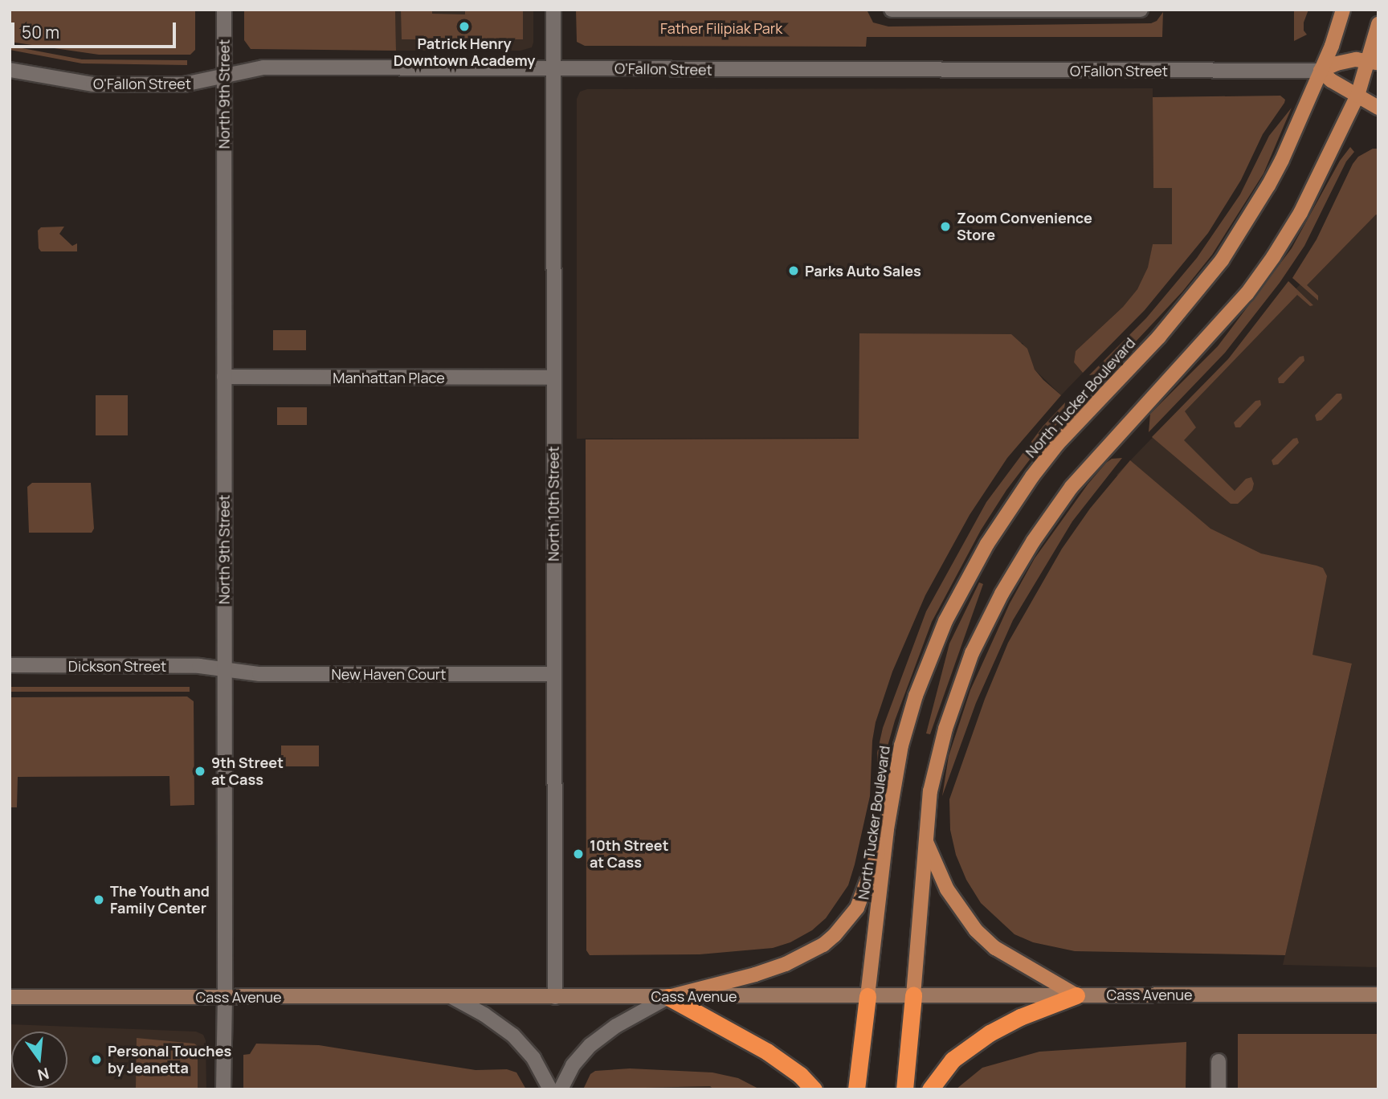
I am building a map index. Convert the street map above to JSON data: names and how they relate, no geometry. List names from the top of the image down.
{
  "streets": {
    "main road": ["North Tucker Boulevard", "Cass Avenue"],
    "street": [
      "O'Fallon Street",
      "North 9th Street",
      "Manhattan Place",
      "North 10th Street",
      "Dickson Street",
      "New Haven Court"
    ]
  },
  "crossings": [
    ["O'Fallon Street", "North 9th Street"],
    ["O'Fallon Street", "North Tucker Boulevard"],
    ["O'Fallon Street", "North 10th Street"],
    ["North 9th Street", "Manhattan Place"],
    ["North 9th Street", "Dickson Street"],
    ["North 9th Street", "New Haven Court"],
    ["North 9th Street", "Cass Avenue"],
    ["Manhattan Place", "North 10th Street"],
    ["North Tucker Boulevard", "Cass Avenue"],
    ["North 10th Street", "New Haven Court"],
    ["North 10th Street", "Cass Avenue"],
    ["Dickson Street", "New Haven Court"]
  ],
  "parks": ["Father Filipiak Park"],
  "places": [
    "Patrick Henry Downtown Academy",
    "Zoom Convenience Store",
    "Parks Auto Sales",
    "9th Street at Cass",
    "10th Street at Cass",
    "The Youth and Family Center",
    "Personal Touches by Jeanetta"
  ],
  "scale_bar": "50 m",
  "north": "bottom"
}
